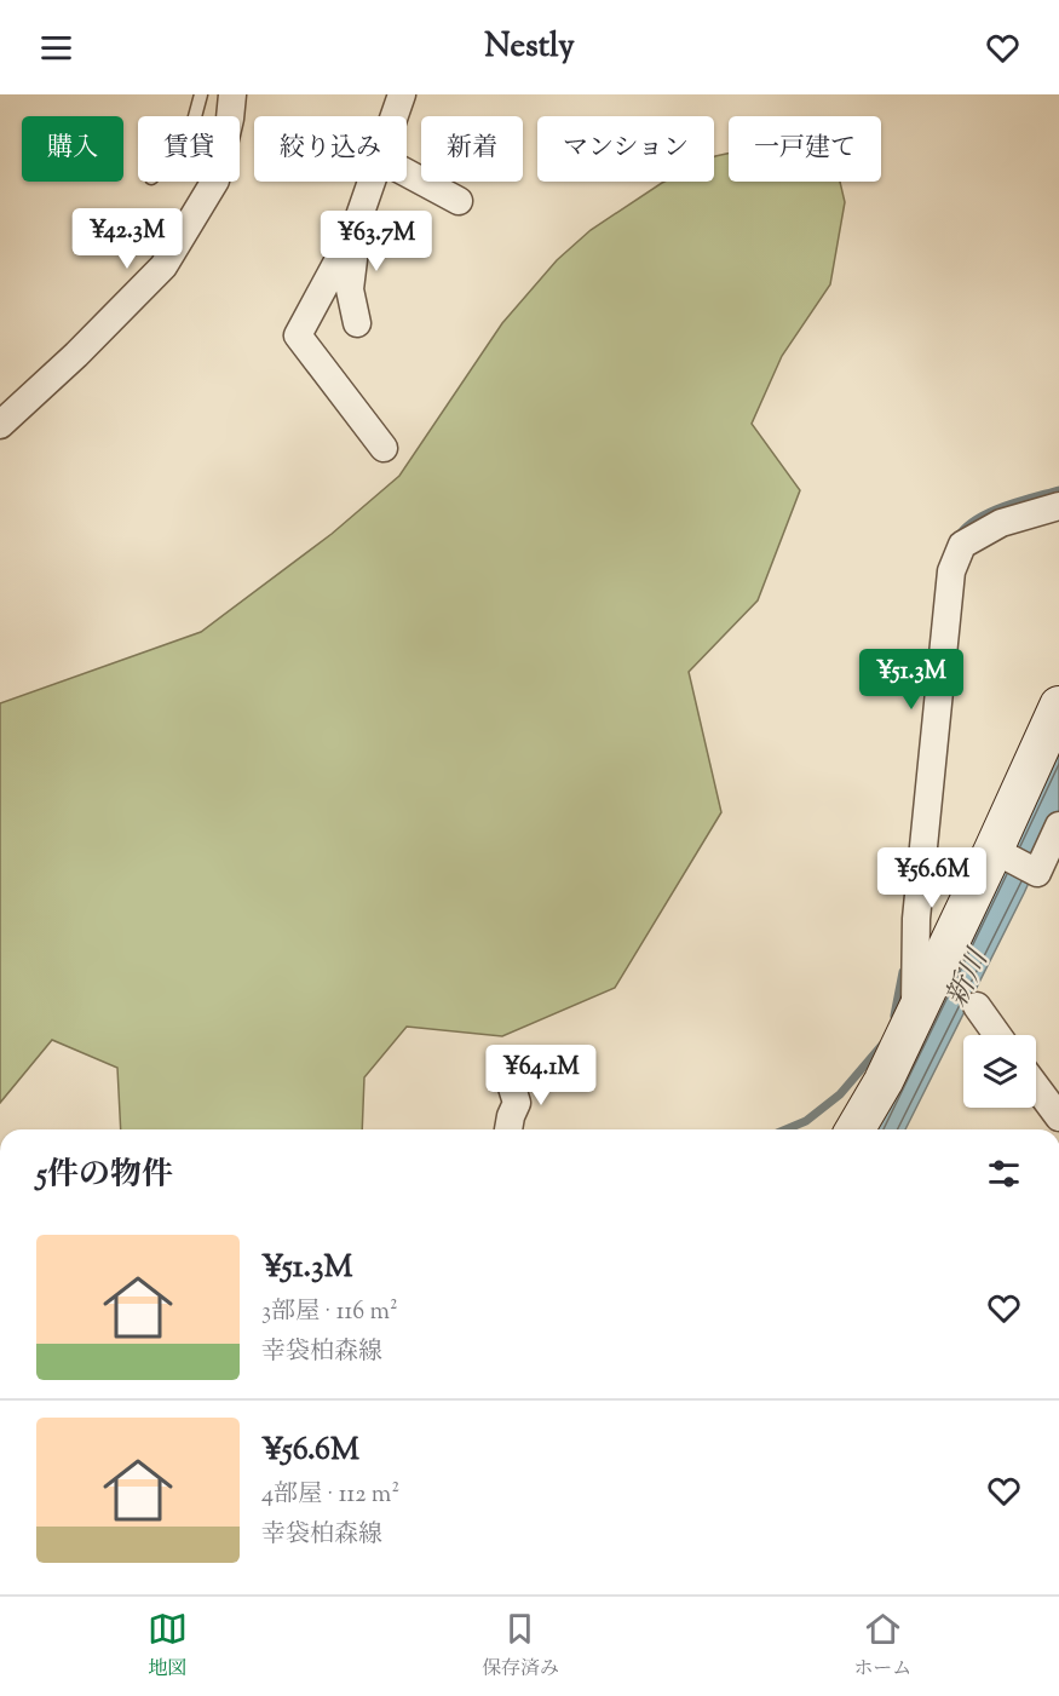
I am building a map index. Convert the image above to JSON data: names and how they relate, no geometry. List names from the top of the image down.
{
  "water": ["新川"],
  "page": {
    "header": "Nestly",
    "chip": [
      "購入",
      "賃貸",
      "絞り込み",
      "新着",
      "マンション",
      "一戸建て"
    ],
    "price": [
      "¥42.3M",
      "¥63.7M",
      "¥51.3M",
      "¥56.6M",
      "¥64.1M"
    ],
    "heading": "5件の物件",
    "list": [
      {
        "name": "¥51.3M",
        "note": "3部屋 · 116 m² · 幸袋柏森線"
      },
      {
        "name": "¥56.6M",
        "note": "4部屋 · 112 m² · 幸袋柏森線"
      }
    ],
    "tabs": ["地図", "保存済み", "ホーム"]
  }
}
